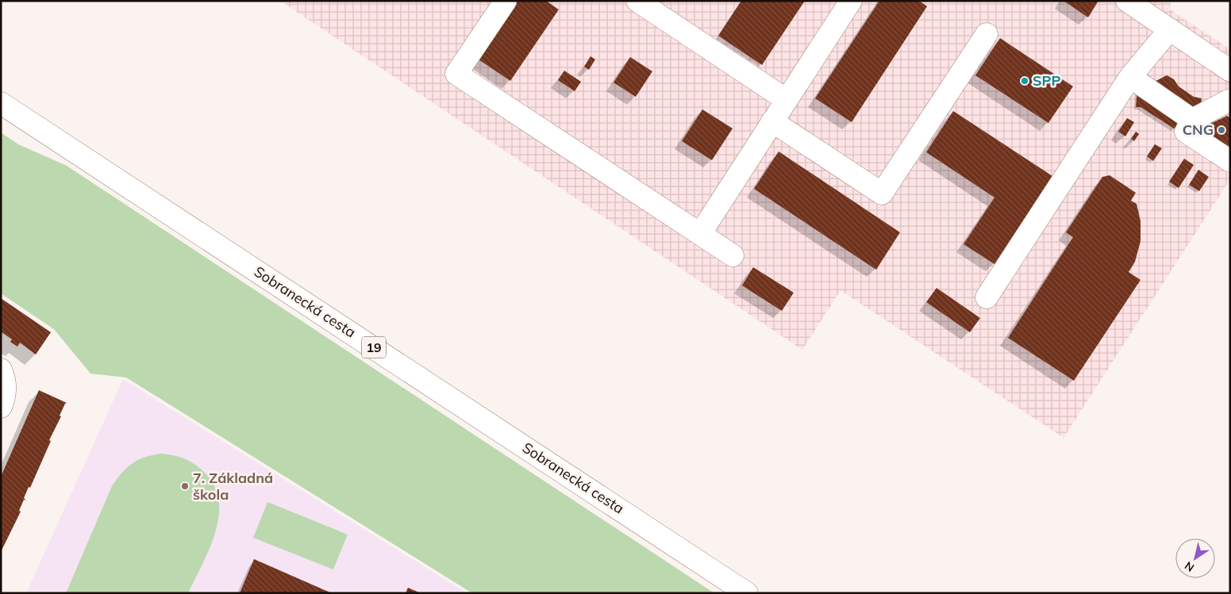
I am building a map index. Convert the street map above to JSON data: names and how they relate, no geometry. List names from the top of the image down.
{
  "streets": {
    "main road": ["Sobranecká cesta", "19"]
  },
  "places": ["SPP", "CNG", "7. Základná škola"],
  "north": "bottom left"
}
